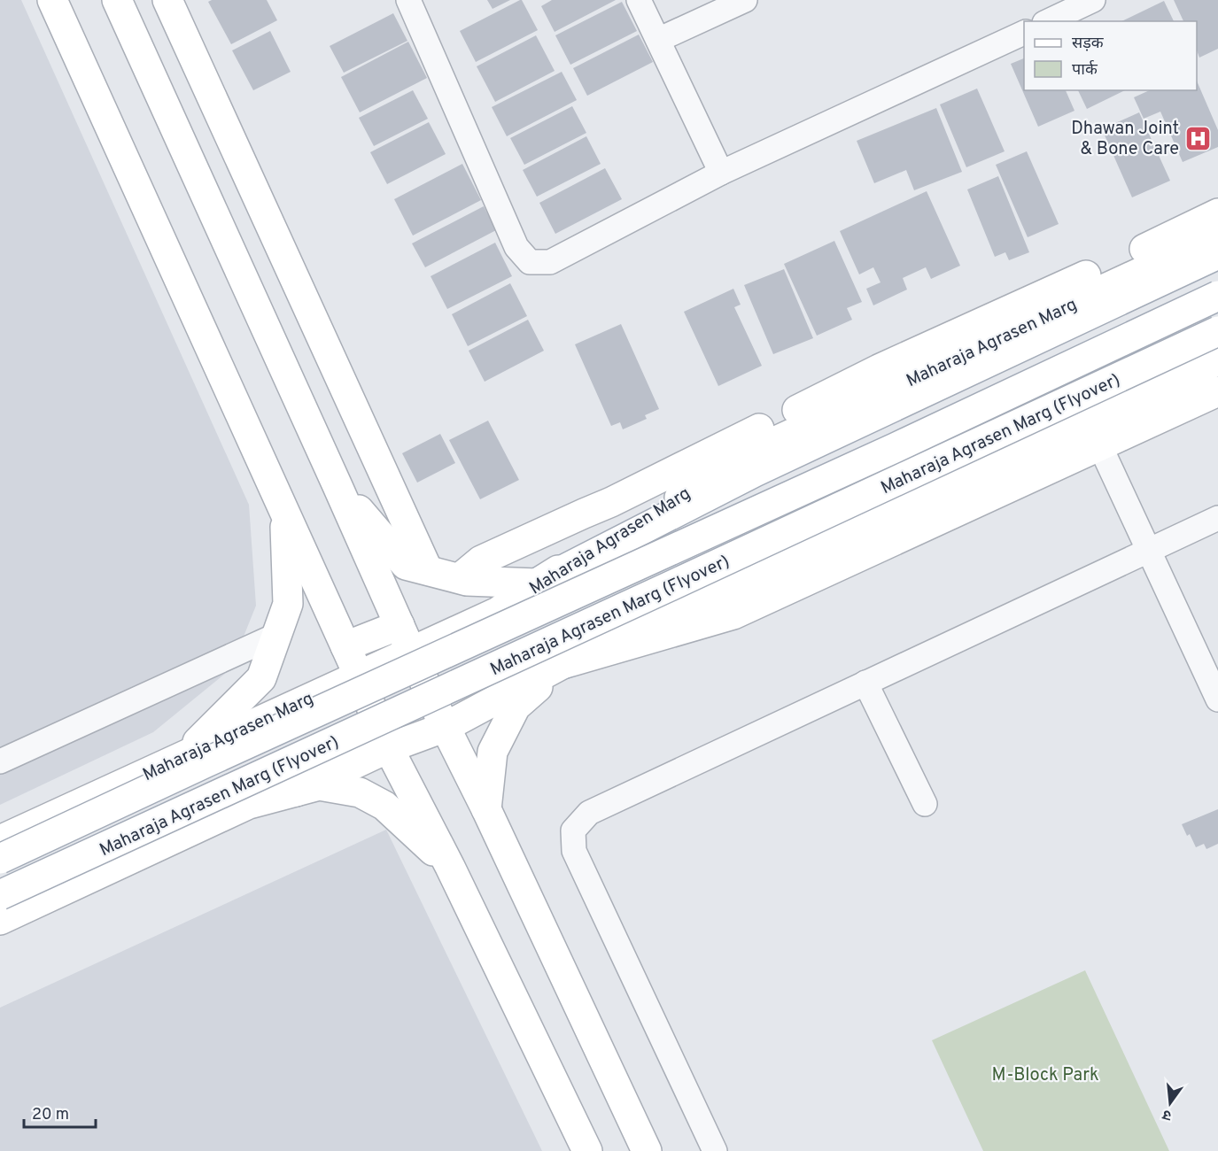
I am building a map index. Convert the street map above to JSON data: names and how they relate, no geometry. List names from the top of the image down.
{
  "streets": {
    "main road": ["Maharaja Agrasen Marg", "Maharaja Agrasen Marg (Flyover)"]
  },
  "parks": ["M-Block Park"],
  "places": {
    "hospital": ["Dhawan Joint & Bone Care"]
  },
  "legend": ["सड़क", "पार्क"],
  "scale_bar": "20 m",
  "north": "bottom"
}
